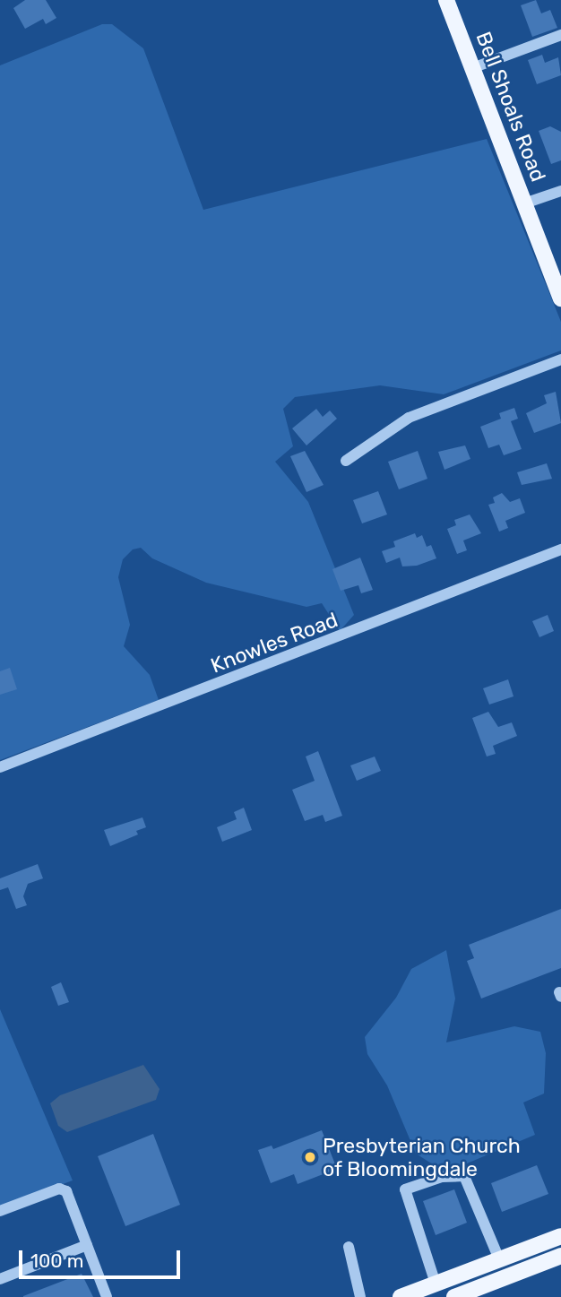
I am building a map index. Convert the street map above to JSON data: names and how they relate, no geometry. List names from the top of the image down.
{
  "streets": {
    "main road": ["Bell Shoals Road"],
    "street": ["Knowles Road"]
  },
  "places": ["Presbyterian Church of Bloomingdale"],
  "scale_bar": "100 m"
}
